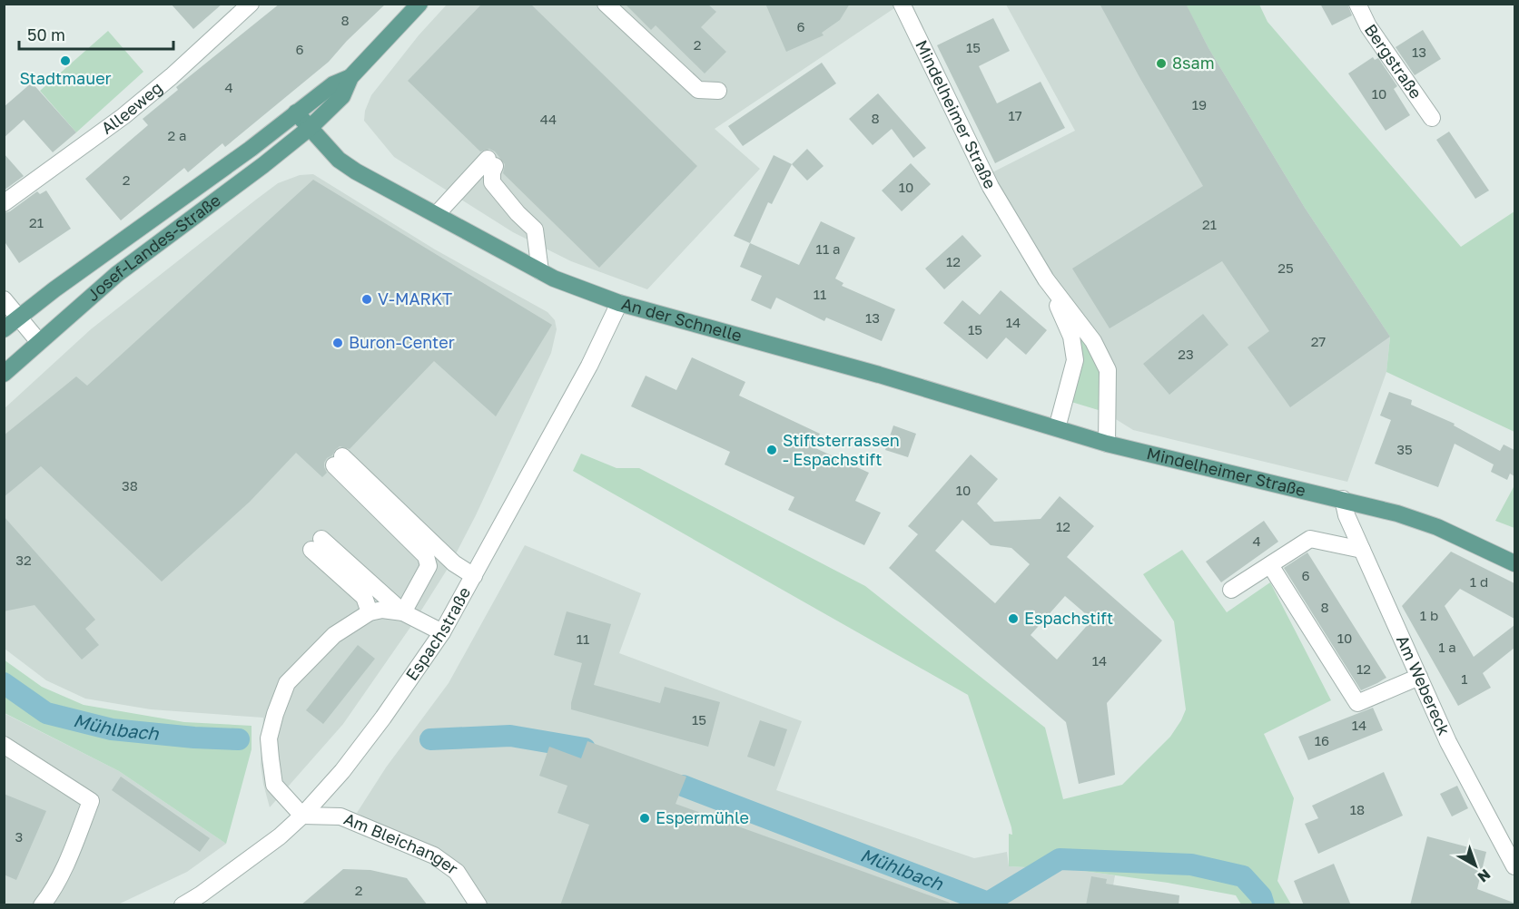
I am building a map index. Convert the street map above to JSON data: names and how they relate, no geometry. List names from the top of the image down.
{
  "streets": {
    "main road": ["Mindelheimer Straße", "Josef-Landes-Straße", "An der Schnelle"],
    "street": [
      "Bergstraße",
      "Alleeweg",
      "Espachstraße",
      "Am Webereck",
      "Am Bleichanger"
    ]
  },
  "crossings": [
    ["Mindelheimer Straße", "An der Schnelle"],
    ["Mindelheimer Straße", "Am Webereck"],
    ["Josef-Landes-Straße", "An der Schnelle"],
    ["An der Schnelle", "Espachstraße"],
    ["Espachstraße", "Am Bleichanger"]
  ],
  "water": ["Mühlbach"],
  "places": [
    "Stadtmauer",
    "8sam",
    "V-MARKT",
    "Buron-Center",
    "Stiftsterrassen - Espachstift",
    "Espachstift",
    "Espermühle"
  ],
  "house_numbers": [
    "8",
    "6",
    "2",
    "15",
    "6",
    "13",
    "4",
    "10",
    "19",
    "17",
    "8",
    "44",
    "2 a",
    "2",
    "10",
    "21",
    "21",
    "11 a",
    "12",
    "25",
    "11",
    "13",
    "14",
    "15",
    "27",
    "23",
    "35",
    "38",
    "10",
    "12",
    "4",
    "32",
    "6",
    "1 d",
    "8",
    "1 b",
    "10",
    "11",
    "1 a",
    "14",
    "12",
    "1",
    "15",
    "14",
    "16",
    "18",
    "3",
    "2"
  ],
  "scale_bar": "50 m",
  "north": "bottom right"
}
